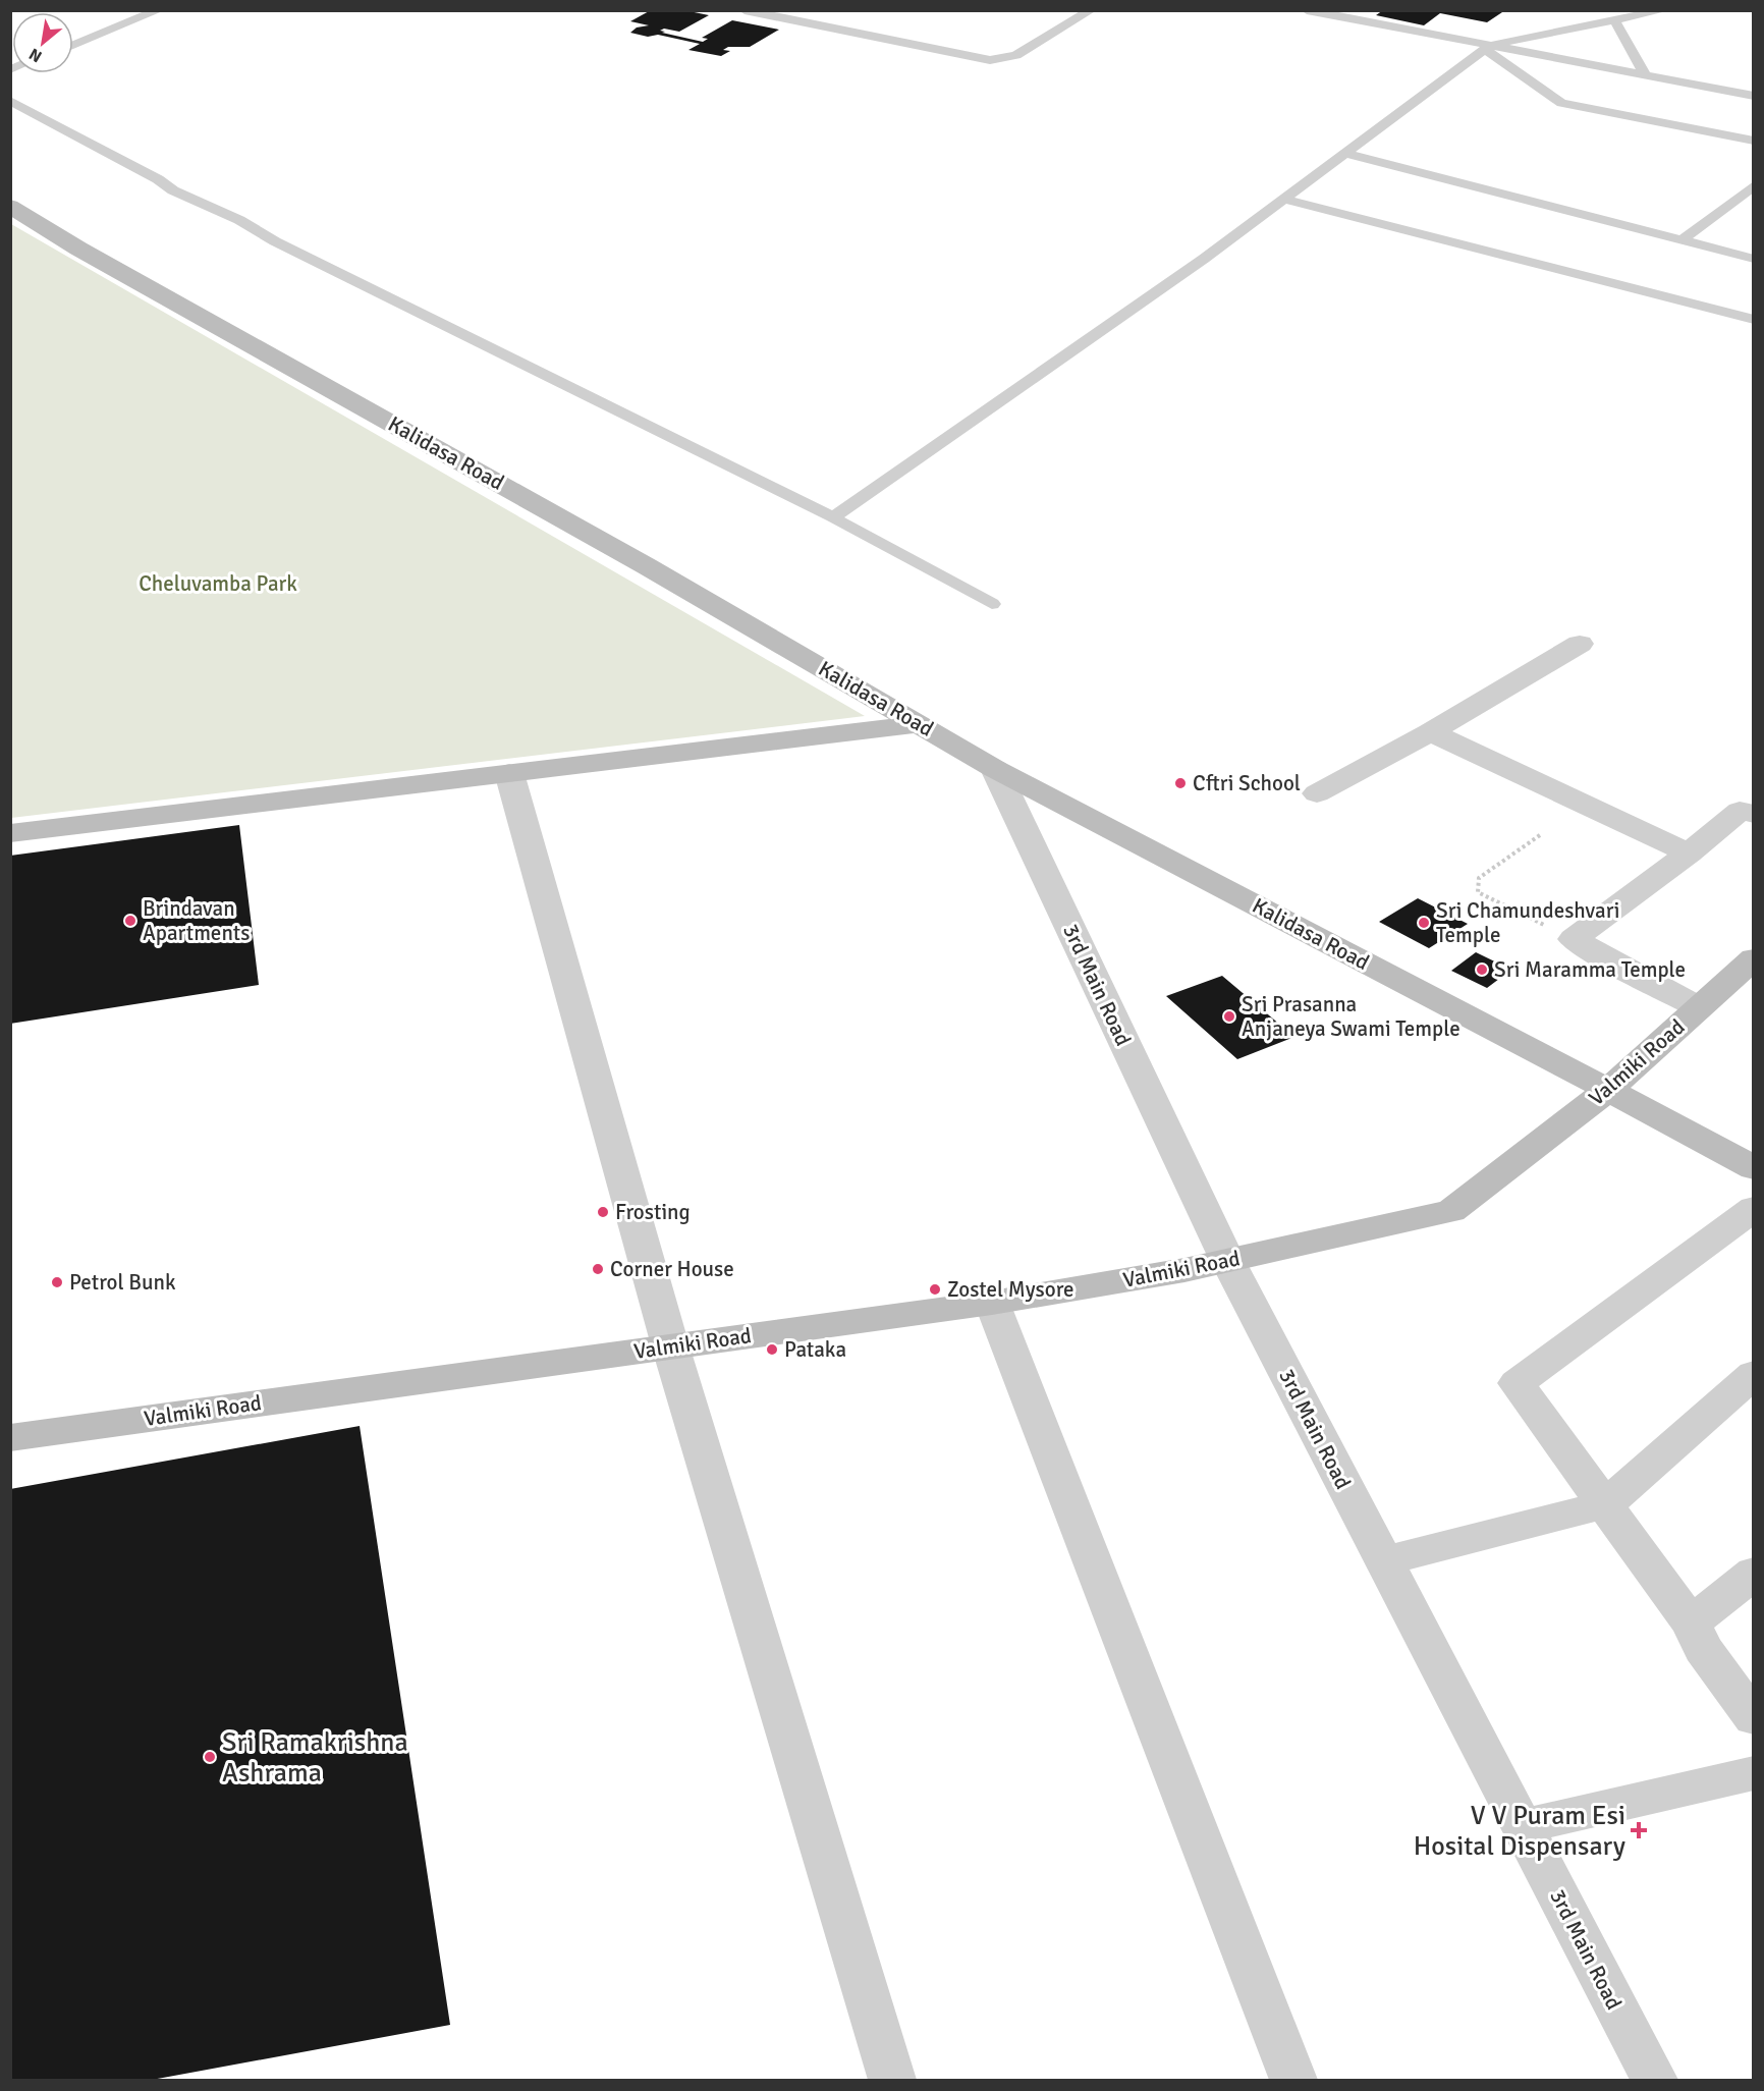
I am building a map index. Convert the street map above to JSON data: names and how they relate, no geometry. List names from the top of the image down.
{
  "streets": {
    "street": ["Kalidasa Road", "3rd Main Road", "Valmiki Road"]
  },
  "crossings": [
    ["Kalidasa Road", "3rd Main Road"],
    ["Kalidasa Road", "Valmiki Road"],
    ["3rd Main Road", "Valmiki Road"]
  ],
  "parks": ["Cheluvamba Park"],
  "places": {
    "other": [
      "Cftri School",
      "Brindavan Apartments",
      "Sri Chamundeshvari Temple",
      "Sri Maramma Temple",
      "Sri Prasanna Anjaneya Swami Temple",
      "Frosting",
      "Corner House",
      "Petrol Bunk",
      "Zostel Mysore",
      "Pataka",
      "Sri Ramakrishna Ashrama"
    ],
    "health": ["V V Puram Esi Hosital Dispensary"]
  },
  "north": "bottom left"
}
